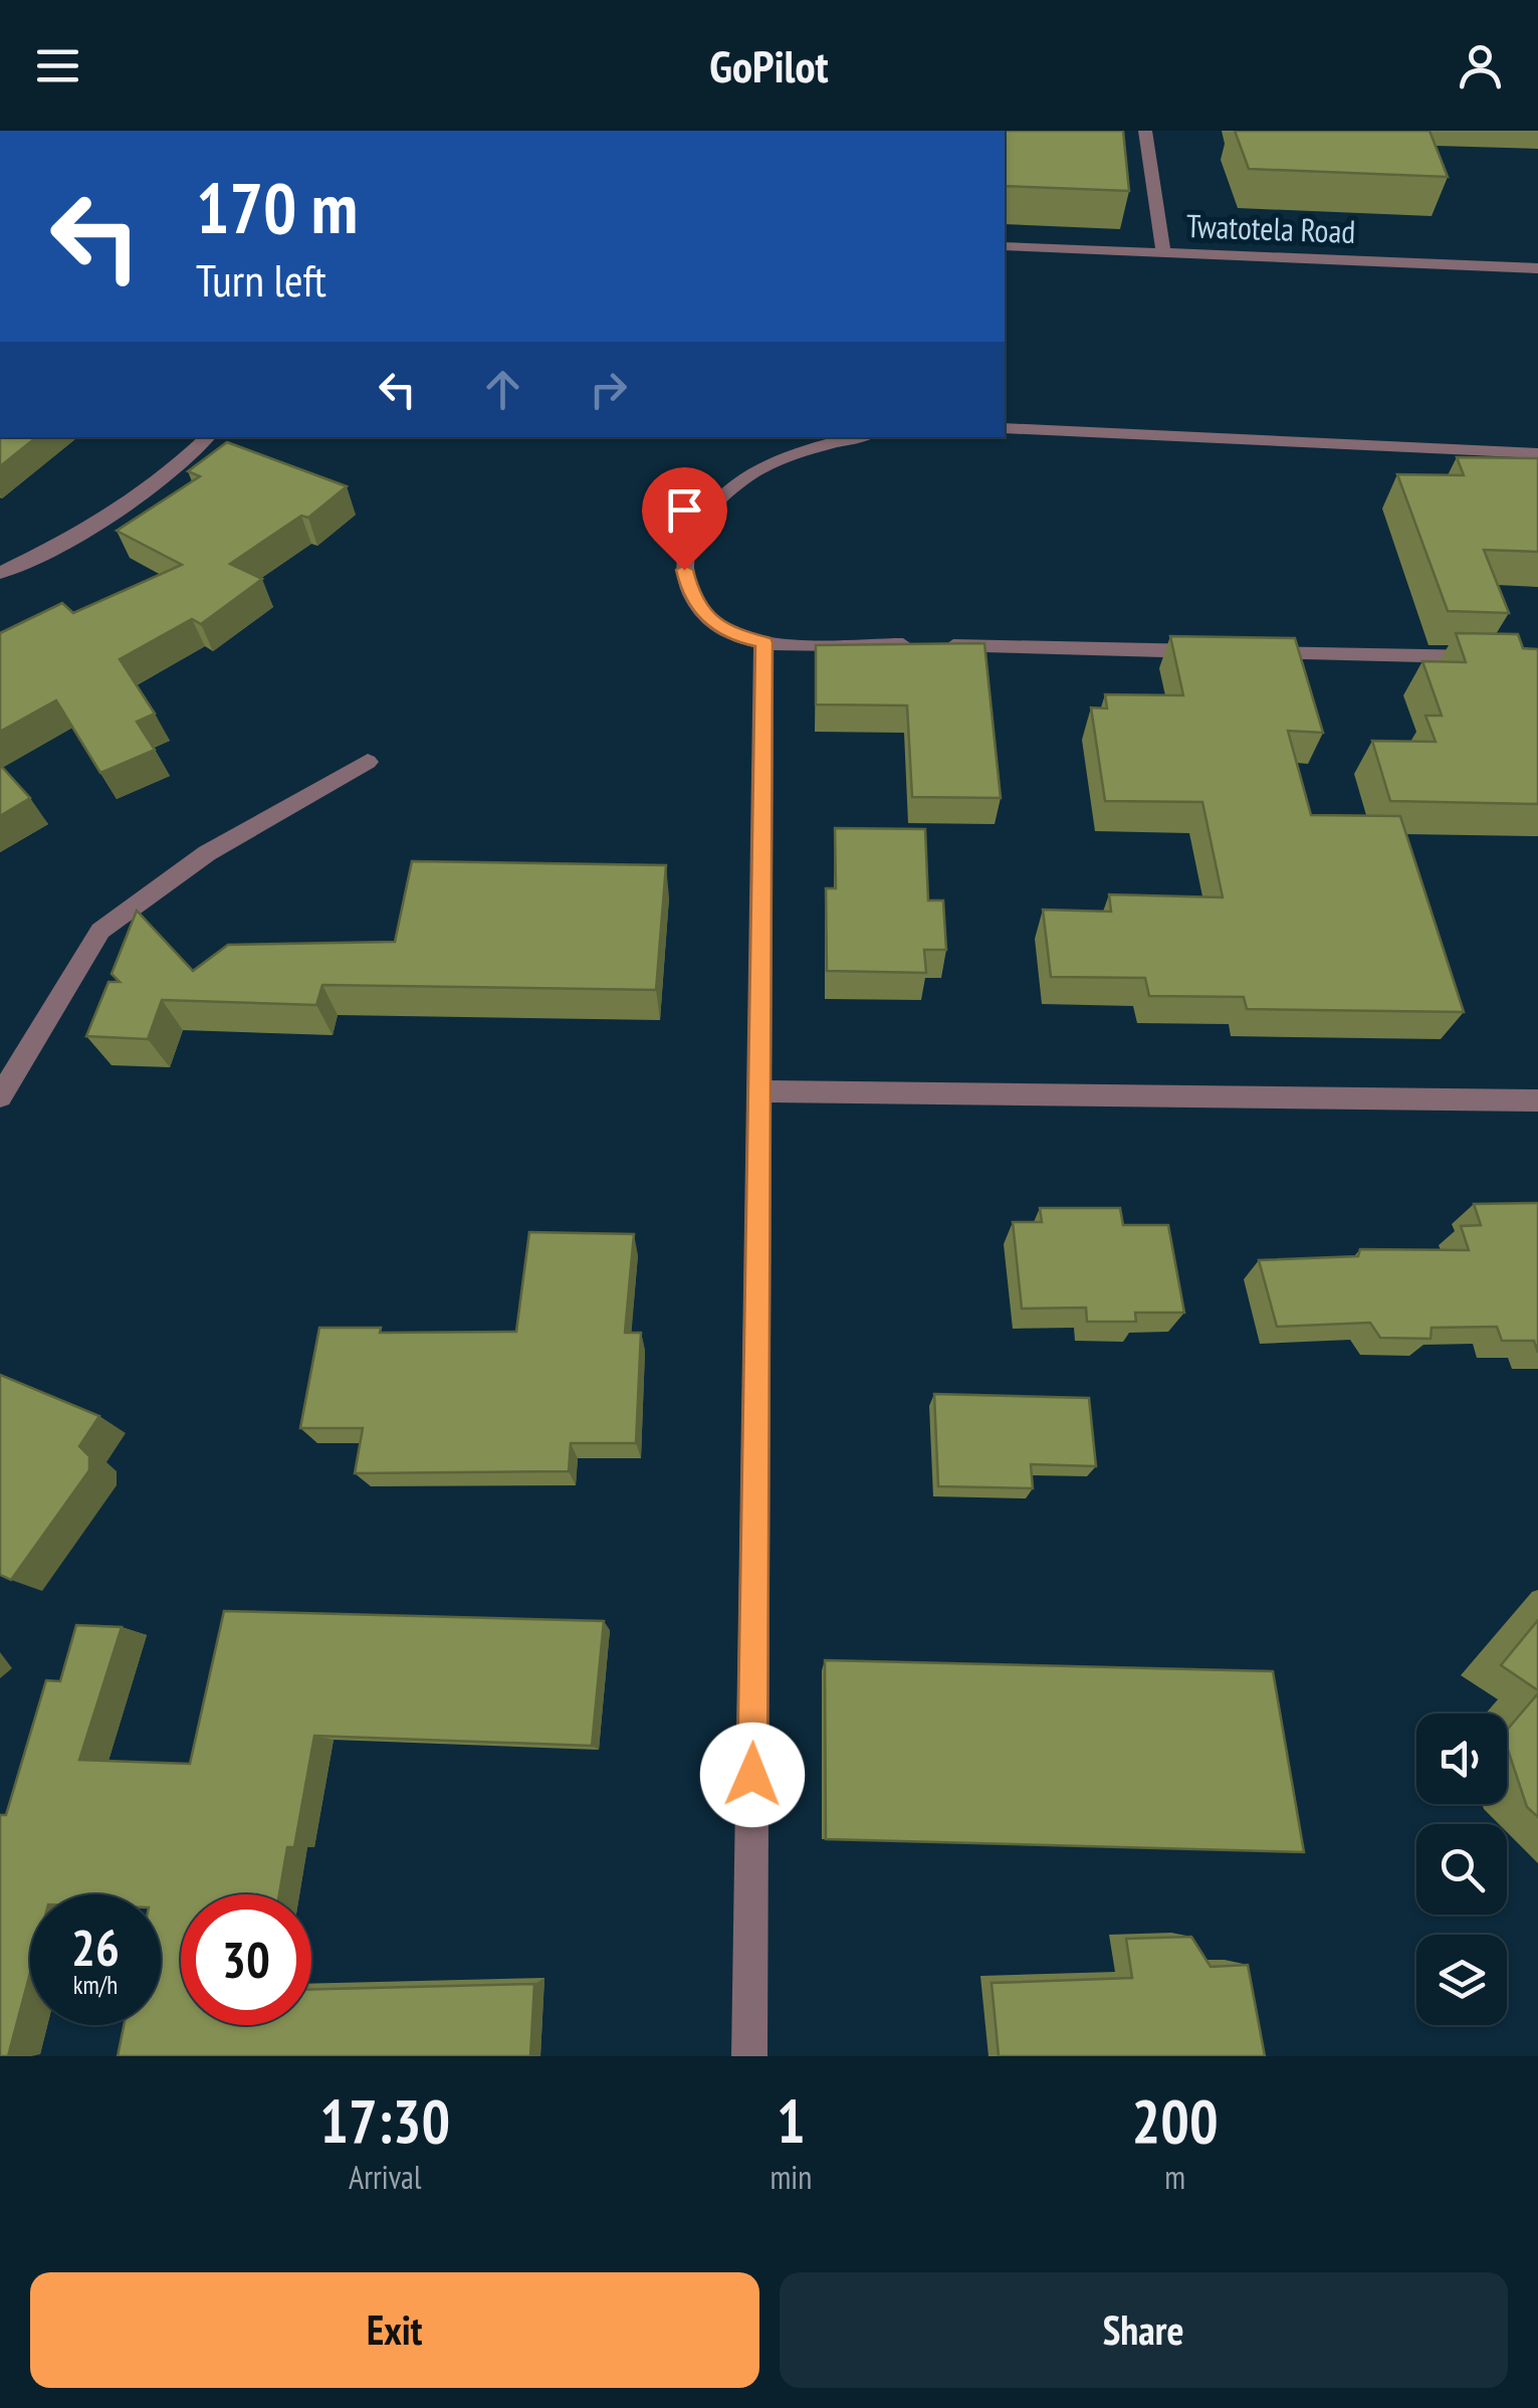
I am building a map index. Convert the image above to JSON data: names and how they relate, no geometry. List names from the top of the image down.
{
  "streets": {
    "street": ["Twatotela Road"]
  },
  "page": {
    "header": "GoPilot",
    "turn": ["170 m", "Turn left"],
    "speed": "26 km/h",
    "limit": "30",
    "eta": [
      "17:30",
      "Arrival",
      "1",
      "min",
      "200",
      "m"
    ],
    "buttons": ["Exit", "Share"]
  }
}
